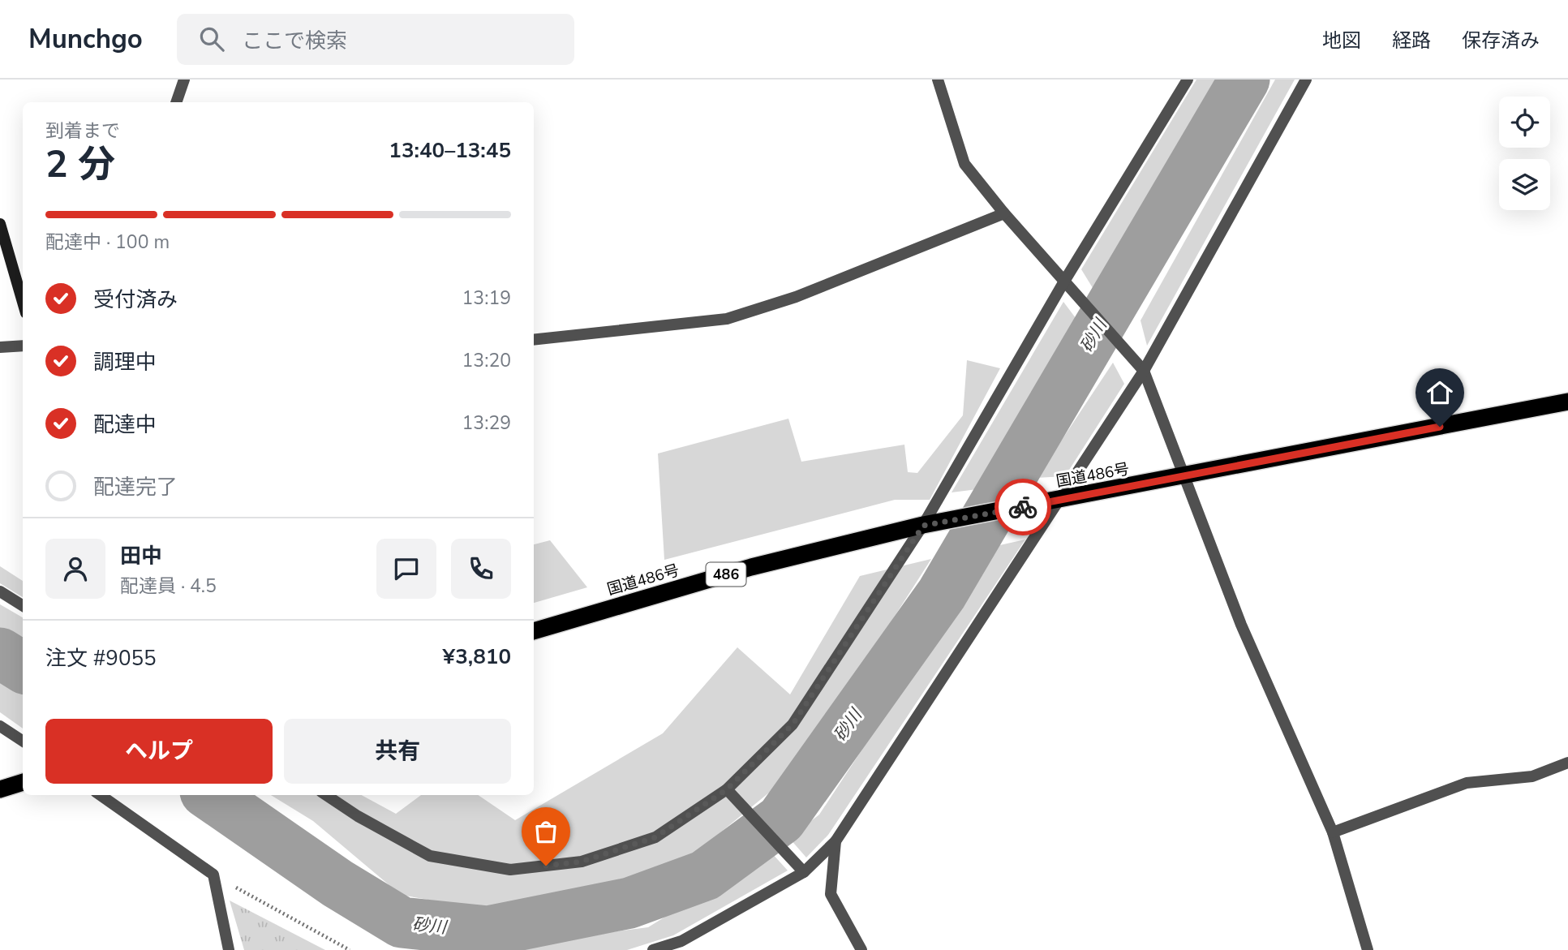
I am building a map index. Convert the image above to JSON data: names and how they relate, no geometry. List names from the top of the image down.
{
  "streets": {
    "highway": ["国道486号", "486"]
  },
  "water": ["砂川"],
  "page": {
    "header": "Munchgo",
    "search": "ここで検索",
    "nav": ["地図", "経路", "保存済み"],
    "heading": ["2 分", "到着まで", "13:40–13:45"],
    "panel": [
      "田中",
      "配達員 · 4.5",
      "注文 #9055",
      "¥3,810"
    ],
    "bar": "配達中 · 100 m",
    "list": [
      ["受付済み", "13:19"],
      ["調理中", "13:20"],
      ["配達中", "13:29"],
      "配達完了"
    ],
    "buttons": ["ヘルプ", "共有"]
  }
}
